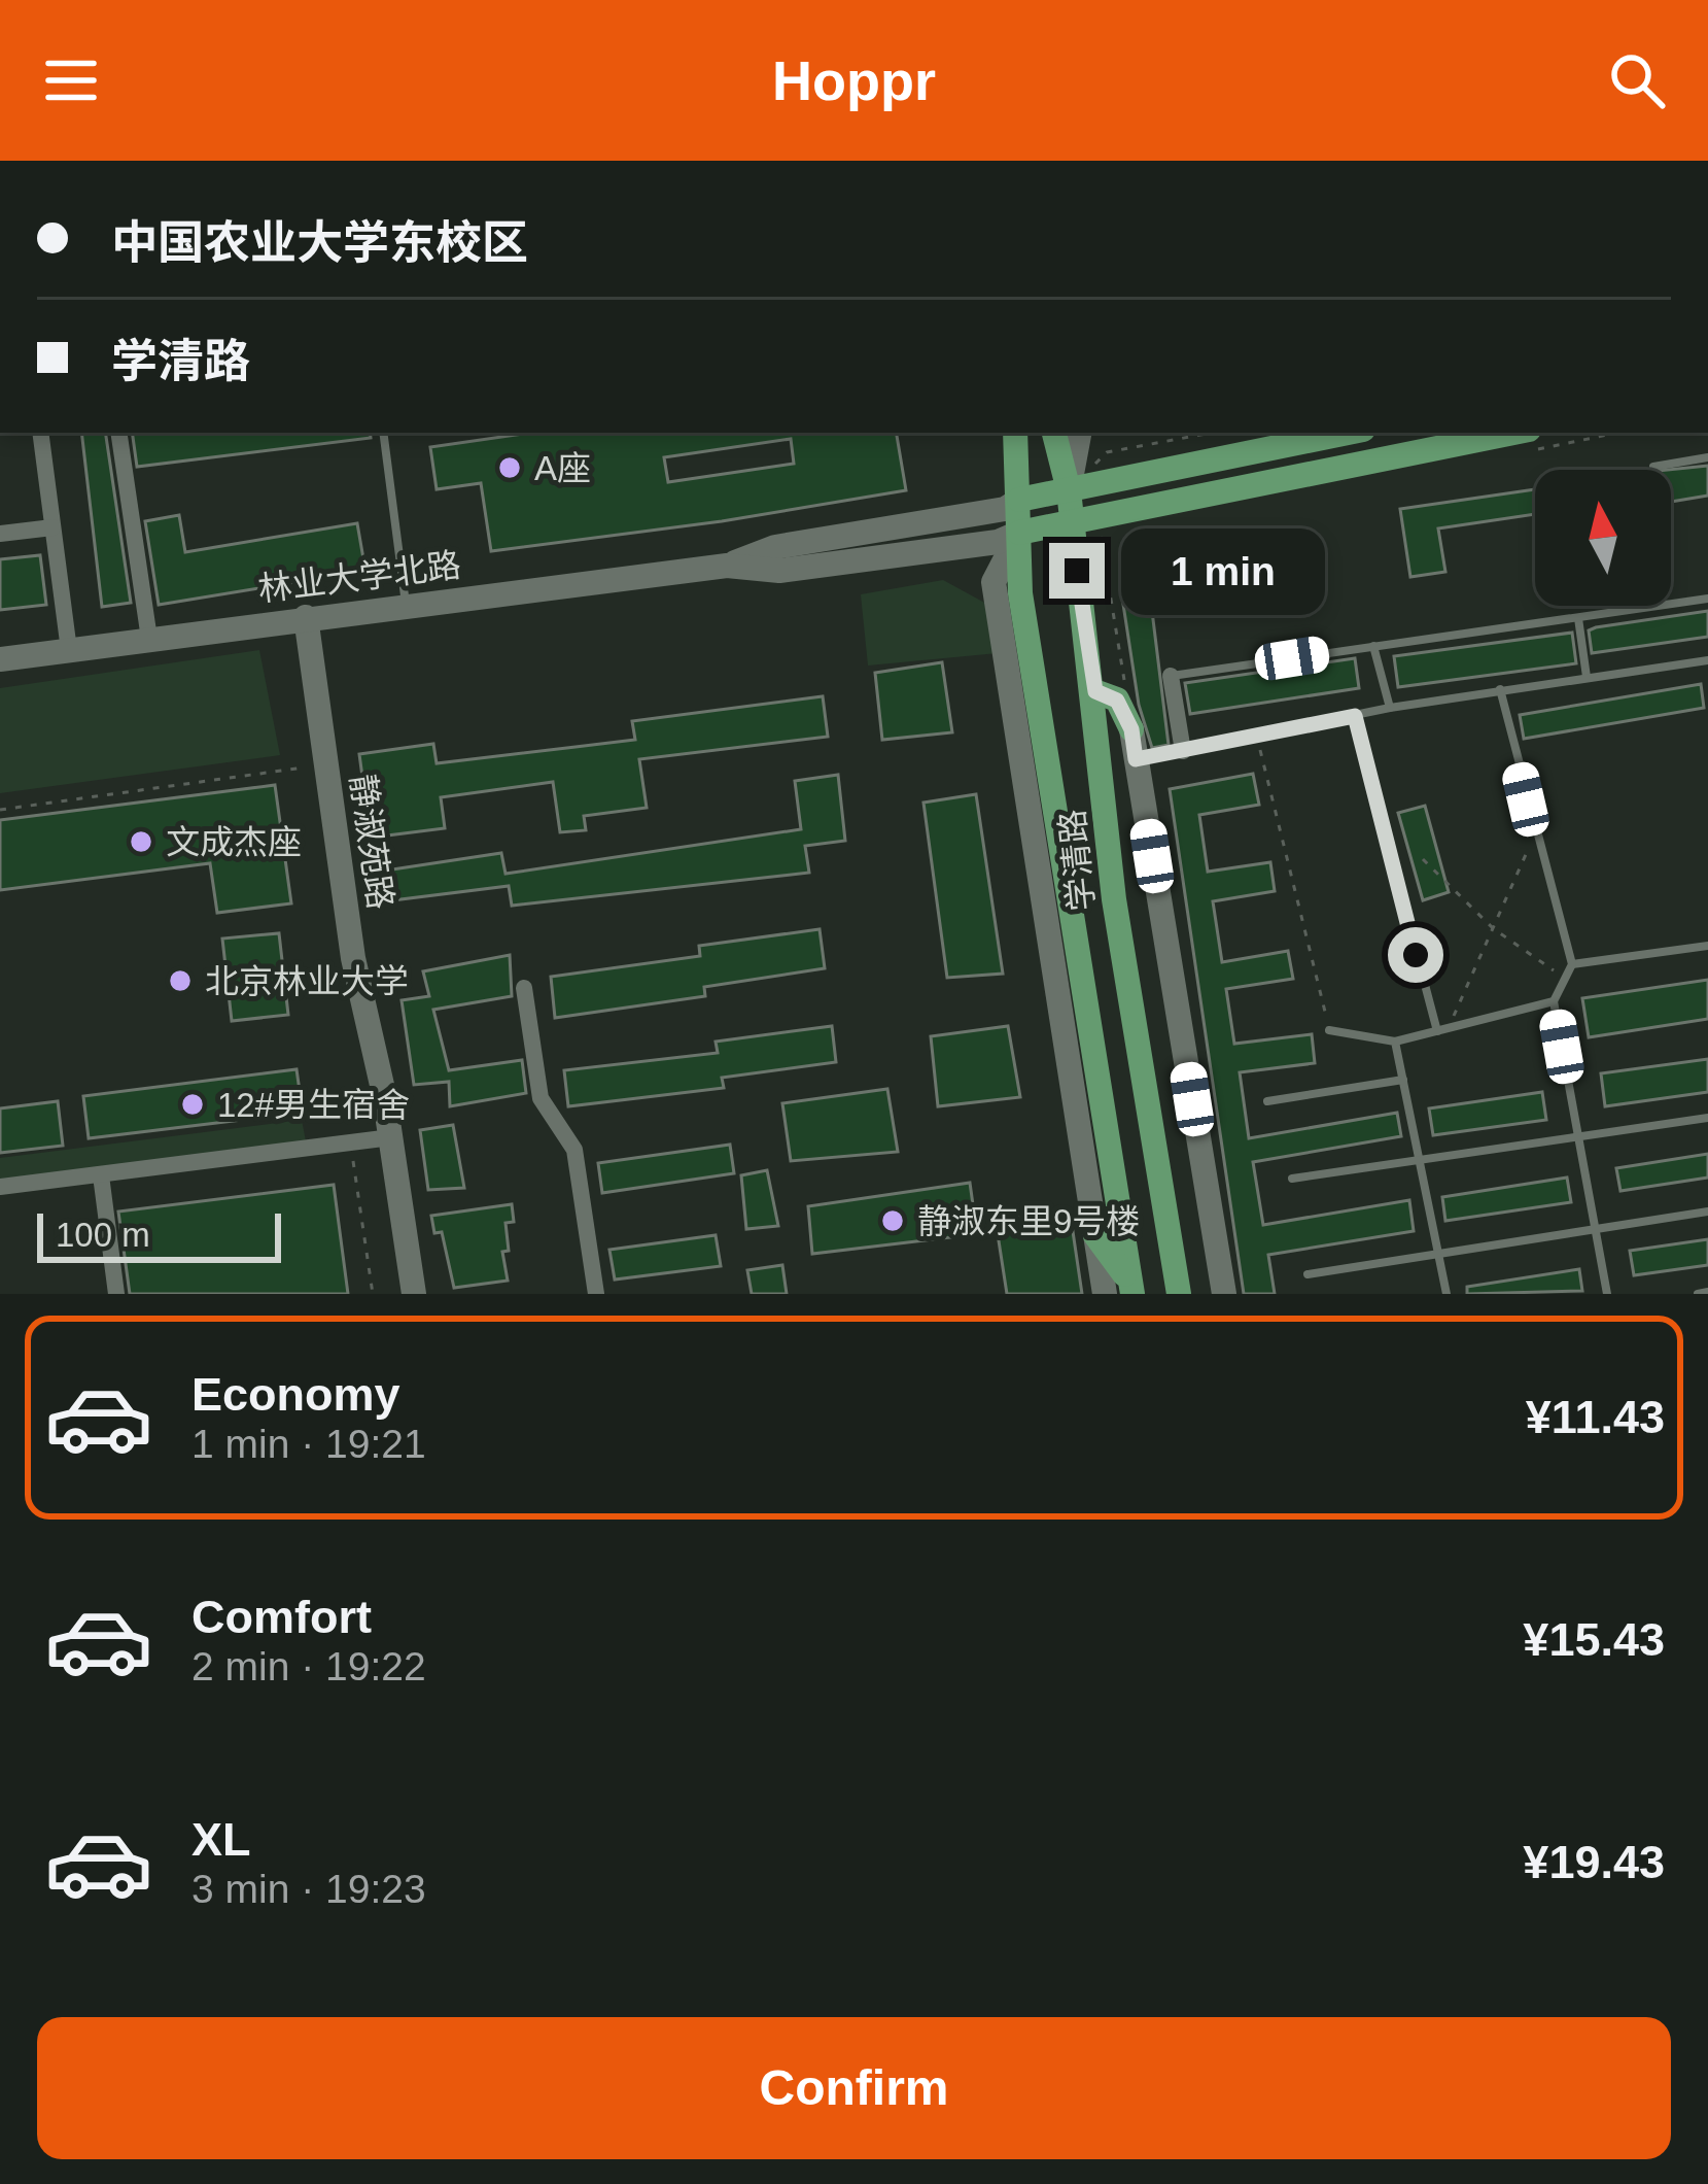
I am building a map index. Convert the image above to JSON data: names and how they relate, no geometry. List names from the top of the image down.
{
  "streets": {
    "main road": ["学清路"],
    "street": ["林业大学北路", "静淑苑路"]
  },
  "crossings": [
    ["林业大学北路", "静淑苑路"],
    ["林业大学北路", "学清路"]
  ],
  "places": [
    "A座",
    "文成杰座",
    "北京林业大学",
    "12#男生宿舍",
    "静淑东里9号楼"
  ],
  "scale_bar": "100 m",
  "north": "top",
  "page": {
    "header": "Hoppr",
    "banner": ["中国农业大学东校区", "学清路"],
    "bubble": "1 min",
    "scale": "100 m",
    "list": [
      {
        "name": "Economy",
        "note": "1 min · 19:21",
        "value": "¥11.43"
      },
      {
        "name": "Comfort",
        "note": "2 min · 19:22",
        "value": "¥15.43"
      },
      {
        "name": "XL",
        "note": "3 min · 19:23",
        "value": "¥19.43"
      }
    ],
    "buttons": "Confirm"
  }
}
